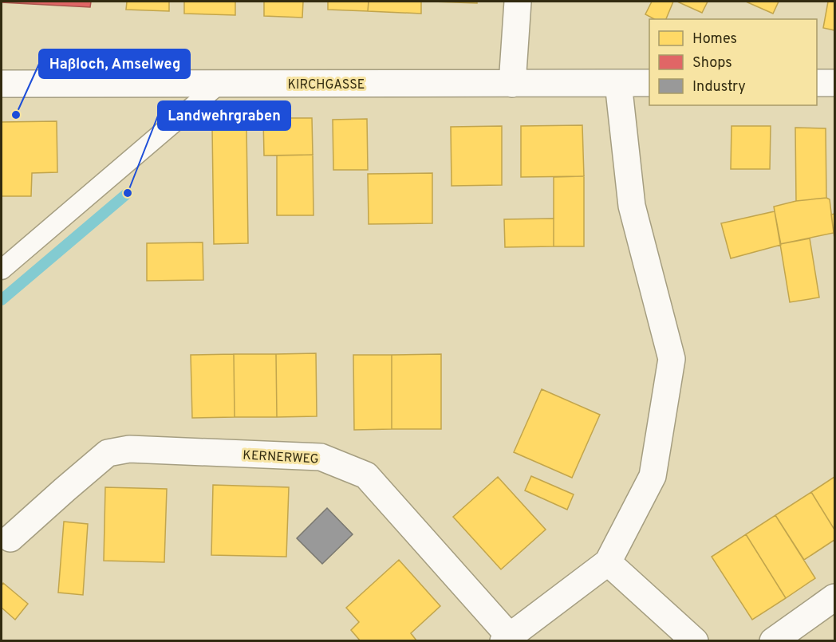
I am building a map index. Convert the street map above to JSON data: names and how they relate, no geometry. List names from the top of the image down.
{
  "streets": {
    "street": ["KIRCHGASSE", "KERNERWEG"]
  },
  "places": ["Haßloch, Amselweg", "Landwehrgraben"],
  "legend": ["Homes", "Shops", "Industry"]
}
